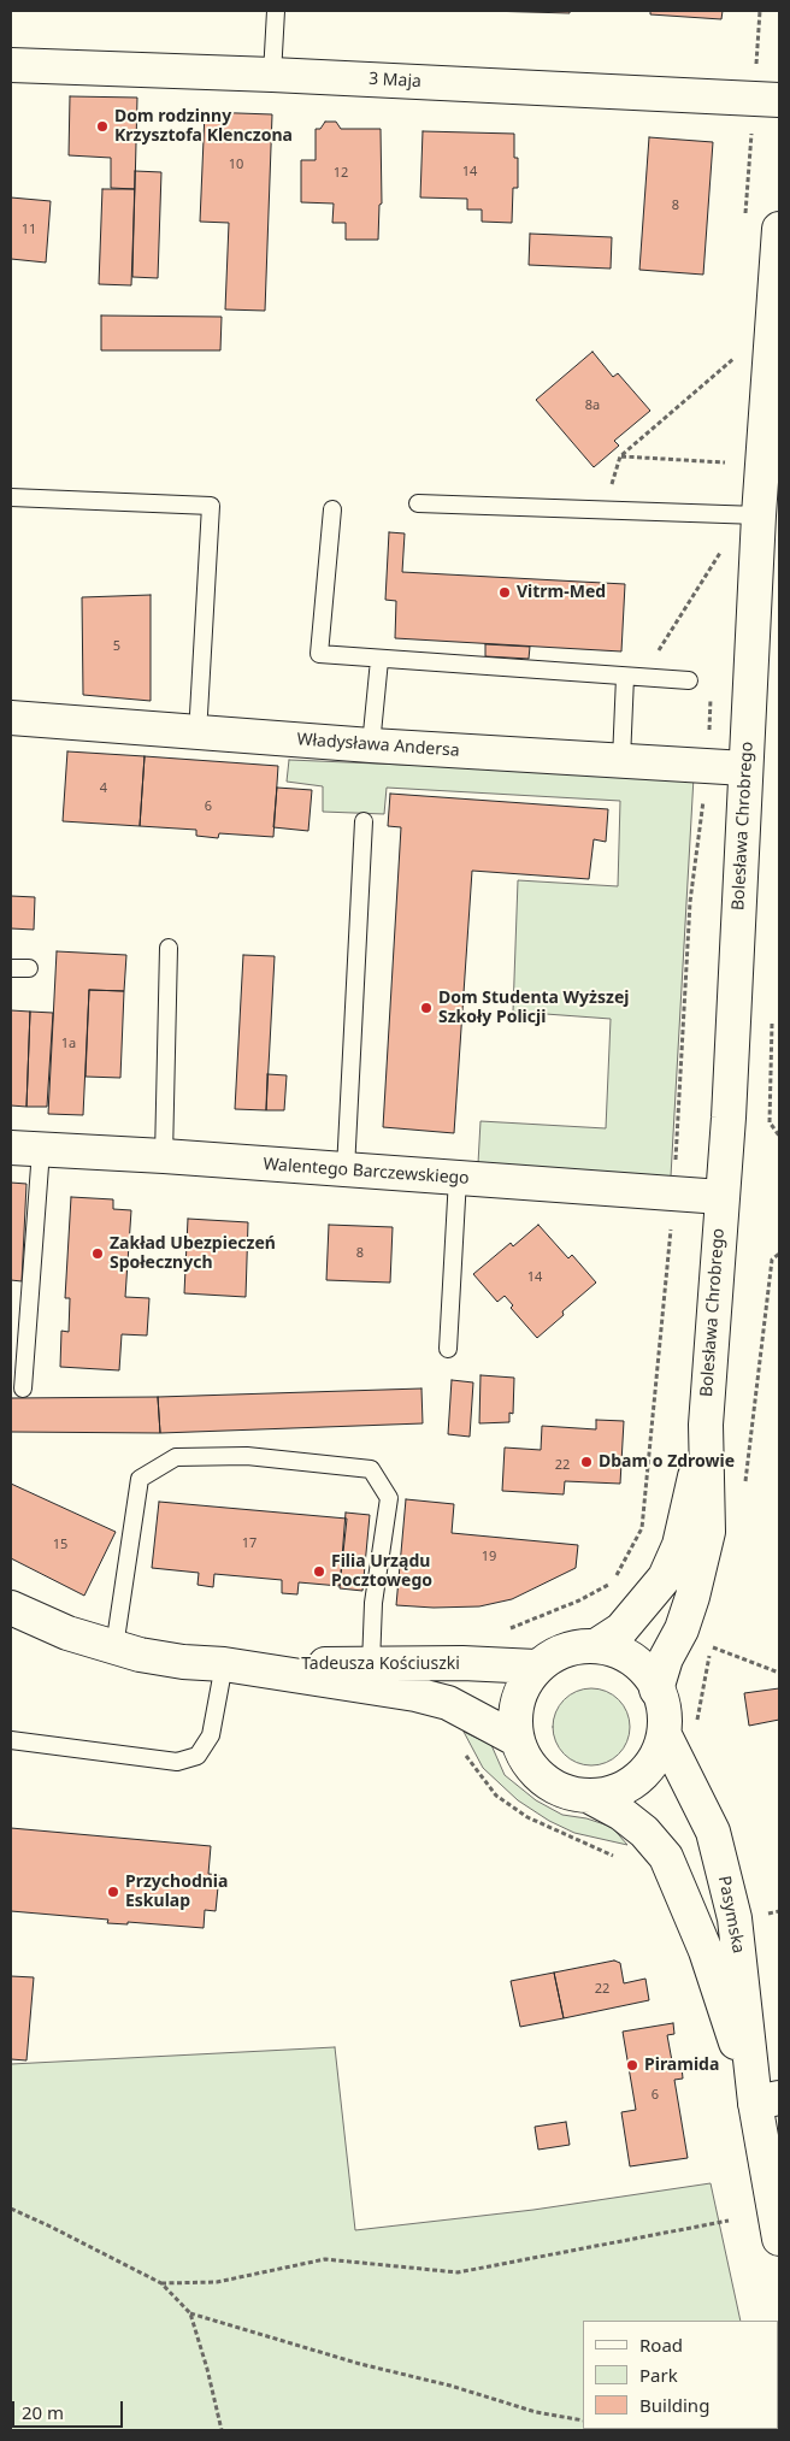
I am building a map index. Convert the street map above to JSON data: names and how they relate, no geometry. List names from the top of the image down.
{
  "streets": {
    "street": [
      "3 Maja",
      "Władysława Andersa",
      "Bolesława Chrobrego",
      "Walentego Barczewskiego",
      "Tadeusza Kościuszki",
      "Pasymska"
    ]
  },
  "crossings": [
    ["Władysława Andersa", "Bolesława Chrobrego"],
    ["Bolesława Chrobrego", "Walentego Barczewskiego"],
    ["Bolesława Chrobrego", "Tadeusza Kościuszki"],
    ["Bolesława Chrobrego", "Pasymska"],
    ["Tadeusza Kościuszki", "Pasymska"]
  ],
  "places": [
    "Dom rodzinny Krzysztofa Klenczona",
    "Vitrm-Med",
    "Dom Studenta Wyższej Szkoły Policji",
    "Zakład Ubezpieczeń Społecznych",
    "Dbam o Zdrowie",
    "Filia Urządu Pocztowego",
    "Przychodnia Eskulap",
    "Piramida"
  ],
  "house_numbers": [
    "10",
    "14",
    "12",
    "8",
    "11",
    "8a",
    "5",
    "4",
    "6",
    "1a",
    "8",
    "14",
    "22",
    "17",
    "15",
    "19",
    "22",
    "6"
  ],
  "legend": ["Road", "Park", "Building"],
  "scale_bar": "20 m"
}
